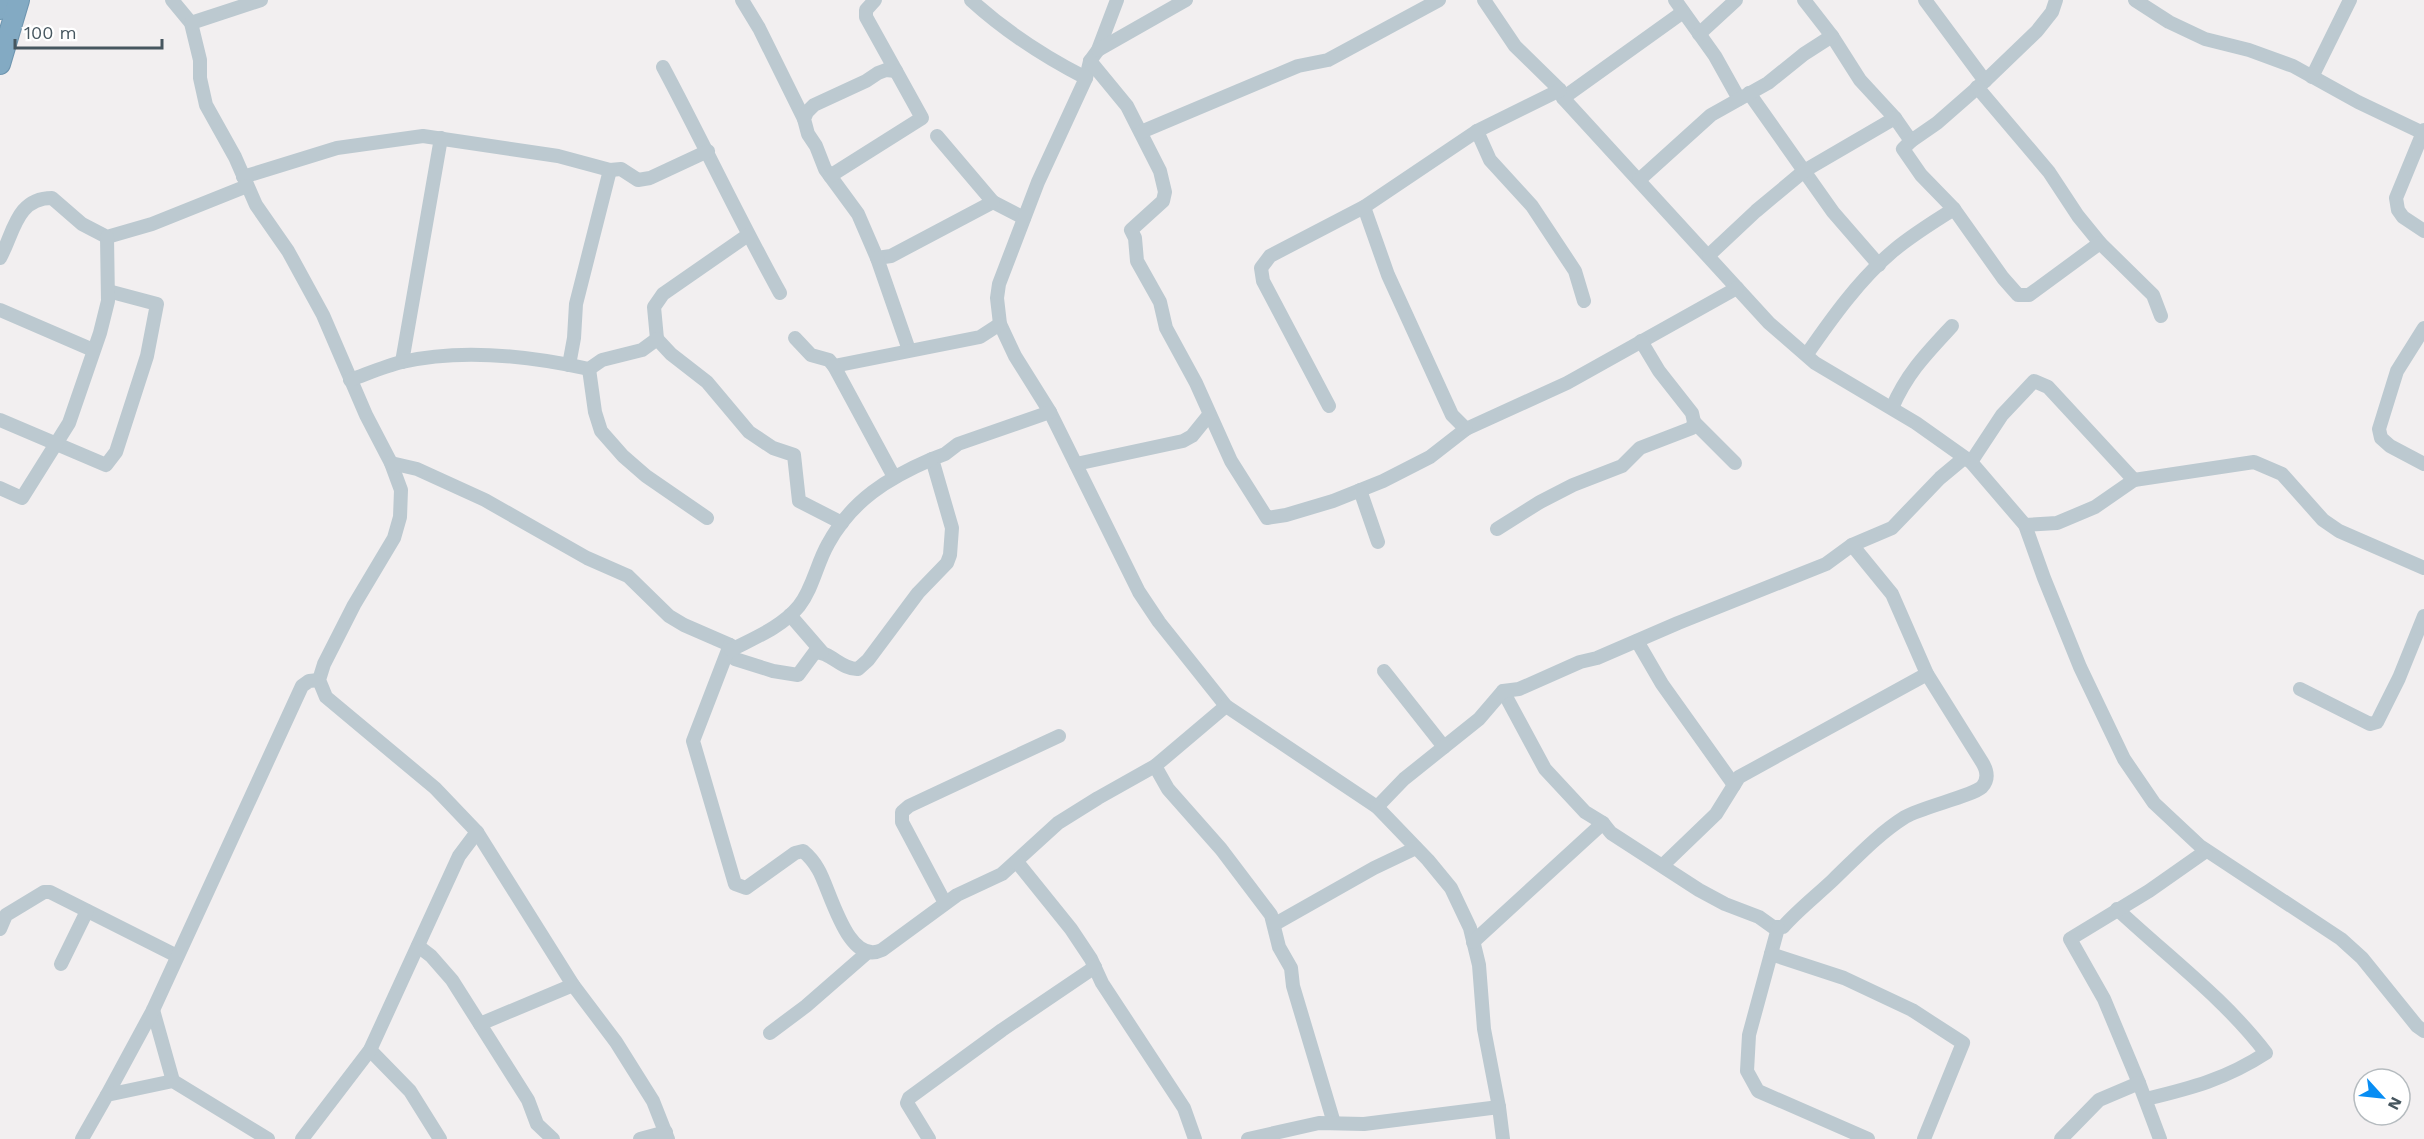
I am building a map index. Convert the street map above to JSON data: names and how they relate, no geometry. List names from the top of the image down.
{
  "scale_bar": "100 m",
  "north": "bottom right"
}
